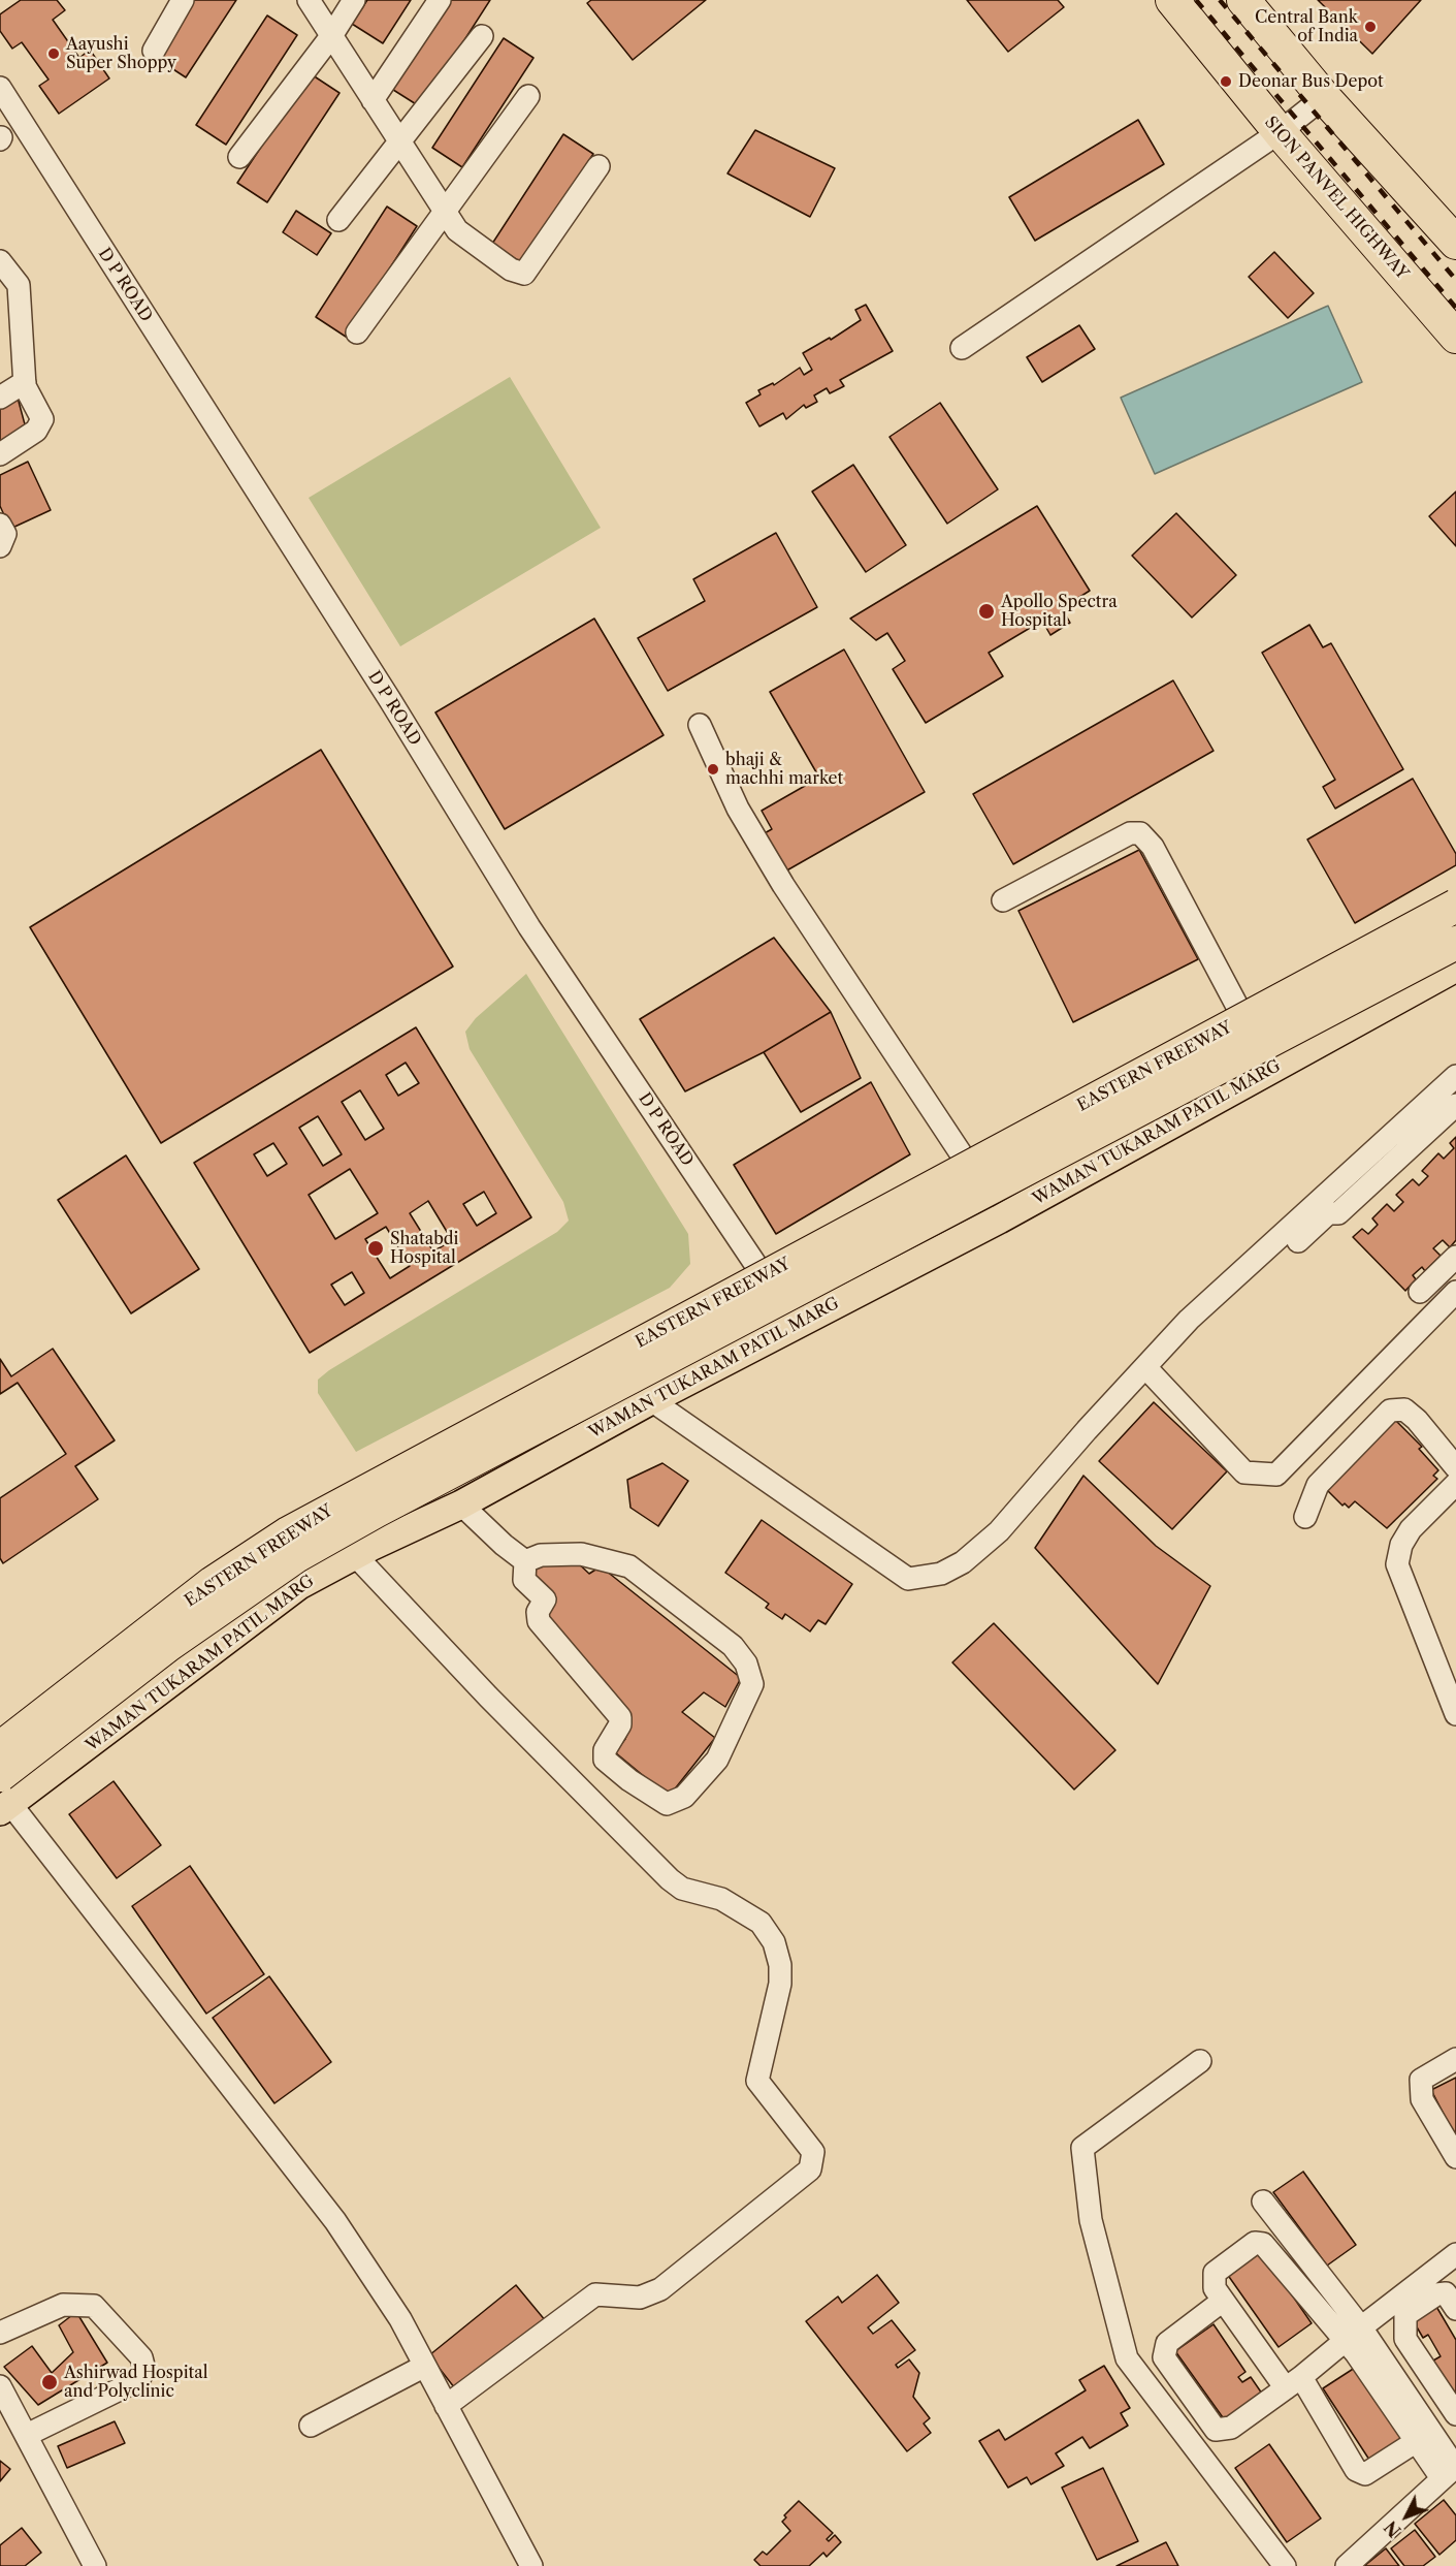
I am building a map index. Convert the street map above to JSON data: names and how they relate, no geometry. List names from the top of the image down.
{
  "streets": {
    "highway": ["SION PANVEL HIGHWAY", "EASTERN FREEWAY"],
    "main road": ["WAMAN TUKARAM PATIL MARG"],
    "street": ["D P ROAD"]
  },
  "crossings": [
    ["D P ROAD", "WAMAN TUKARAM PATIL MARG"]
  ],
  "places": [
    "Central Bank of India",
    "Aayushi Super Shoppy",
    "Deonar Bus Depot",
    "Apollo Spectra Hospital",
    "bhaji & machhi market",
    "Shatabdi Hospital",
    "Ashirwad Hospital and Polyclinic"
  ],
  "north": "bottom left"
}
